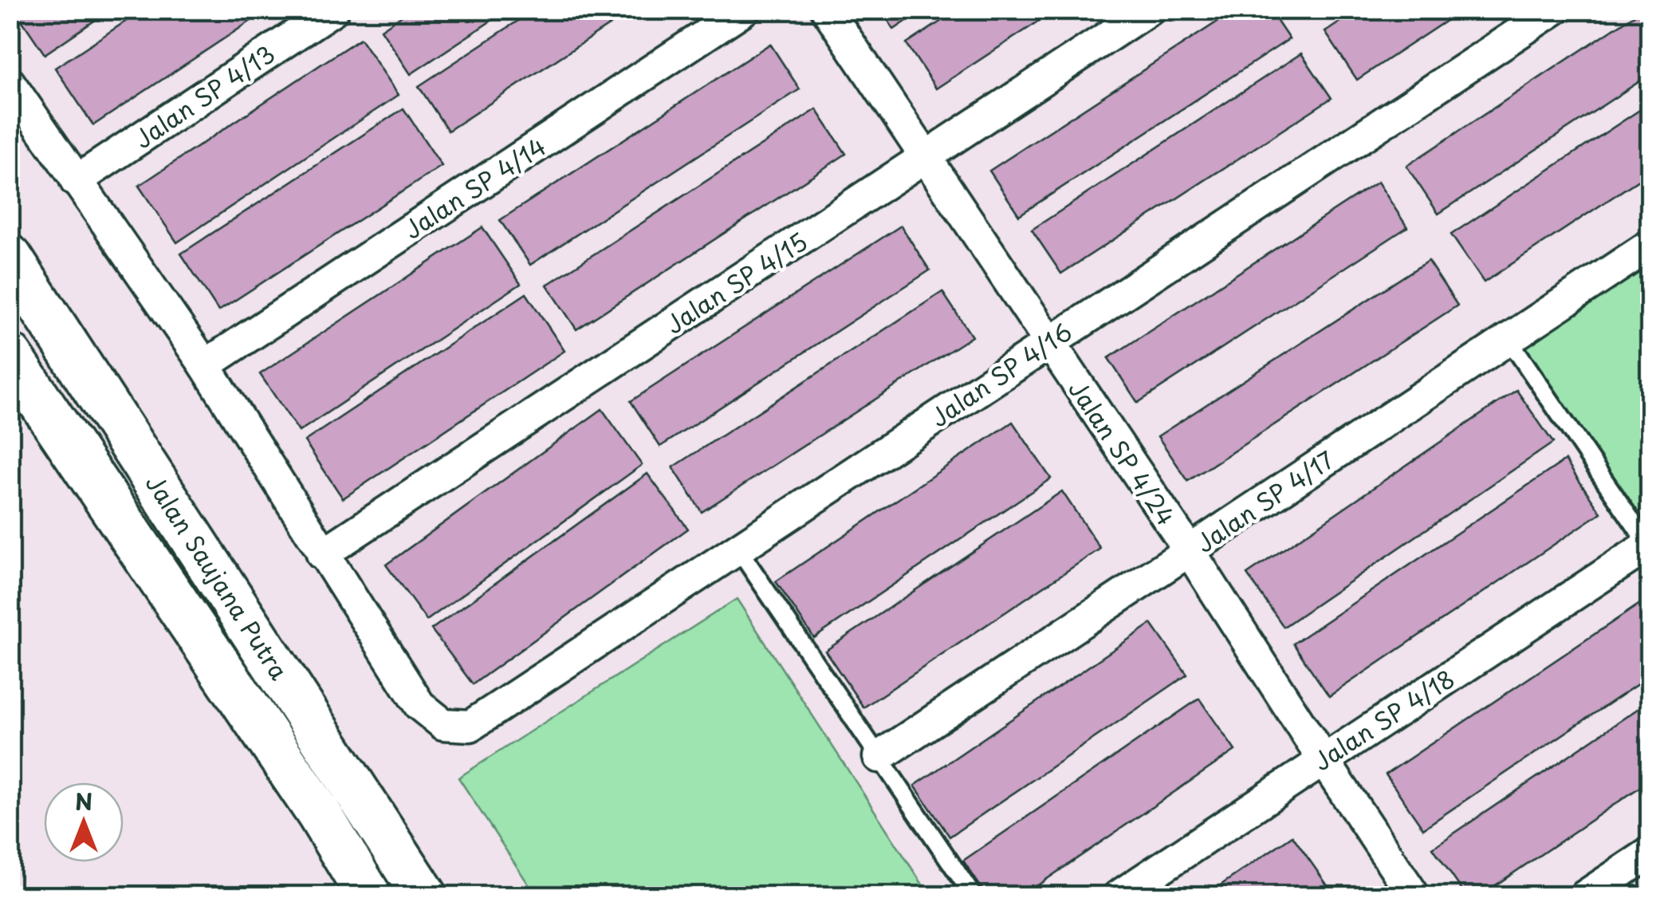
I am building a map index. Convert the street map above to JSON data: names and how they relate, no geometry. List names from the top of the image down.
{
  "streets": {
    "main road": ["Jalan Saujana Putra"],
    "street": [
      "Jalan SP 4/13",
      "Jalan SP 4/14",
      "Jalan SP 4/15",
      "Jalan SP 4/16",
      "Jalan SP 4/24",
      "Jalan SP 4/17",
      "Jalan SP 4/18"
    ]
  },
  "crossings": [
    ["Jalan SP 4/15", "Jalan SP 4/16"],
    ["Jalan SP 4/15", "Jalan SP 4/24"],
    ["Jalan SP 4/16", "Jalan SP 4/24"],
    ["Jalan SP 4/24", "Jalan SP 4/17"],
    ["Jalan SP 4/24", "Jalan SP 4/18"]
  ],
  "north": "top"
}
